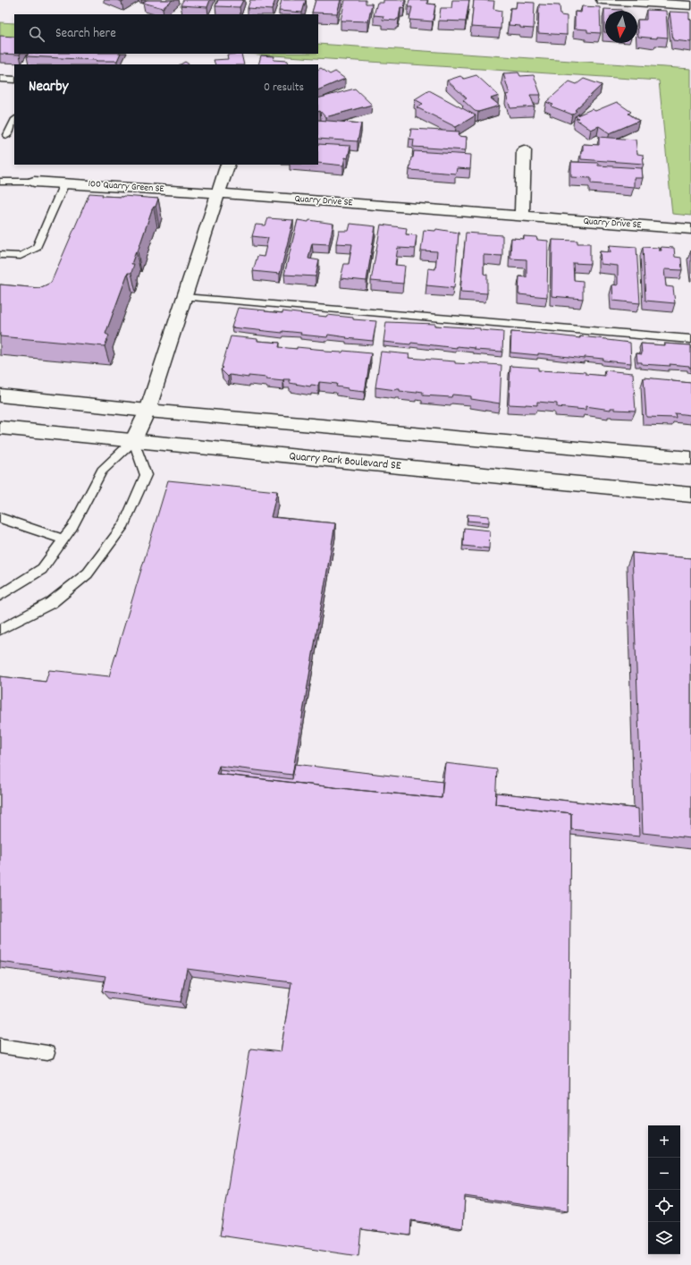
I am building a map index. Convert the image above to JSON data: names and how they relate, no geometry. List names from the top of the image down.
{
  "streets": {
    "street": ["100 Quarry Green SE", "Quarry Drive SE", "Quarry Park Boulevard SE"]
  },
  "crossings": [
    ["100 Quarry Green SE", "Quarry Drive SE"]
  ],
  "north": "bottom",
  "page": {
    "search": "Search here",
    "heading": ["Nearby", "0 results"],
    "map_buttons": ["+", "−"]
  }
}
